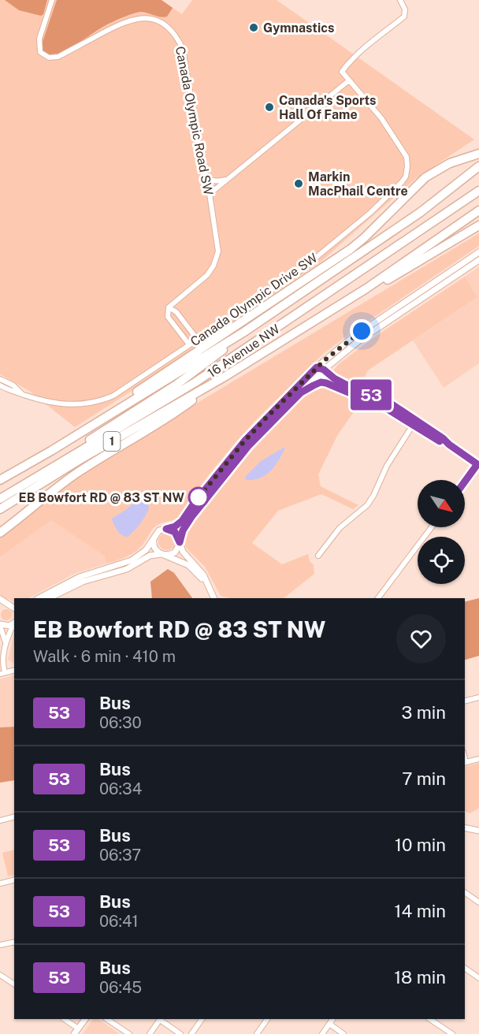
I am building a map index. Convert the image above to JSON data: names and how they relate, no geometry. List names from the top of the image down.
{
  "streets": {
    "highway": ["16 Avenue NW", "1"],
    "street": ["Canada Olympic Road SW", "Canada Olympic Drive SW"]
  },
  "places": [
    "Gymnastics",
    "Canada's Sports Hall Of Fame",
    "Markin MacPhail Centre",
    "EB Bowfort RD @ 83 ST NW"
  ],
  "lines": ["bus line 53"],
  "north": "bottom right",
  "page": {
    "on_map": "53",
    "heading": ["EB Bowfort RD @ 83 ST NW", "Walk · 6 min · 410 m"],
    "list": [
      {
        "mark": "53",
        "name": "Bus",
        "note": "06:30",
        "value": "3 min"
      },
      {
        "mark": "53",
        "name": "Bus",
        "note": "06:34",
        "value": "7 min"
      },
      {
        "mark": "53",
        "name": "Bus",
        "note": "06:37",
        "value": "10 min"
      },
      {
        "mark": "53",
        "name": "Bus",
        "note": "06:41",
        "value": "14 min"
      },
      {
        "mark": "53",
        "name": "Bus",
        "note": "06:45",
        "value": "18 min"
      }
    ]
  }
}
